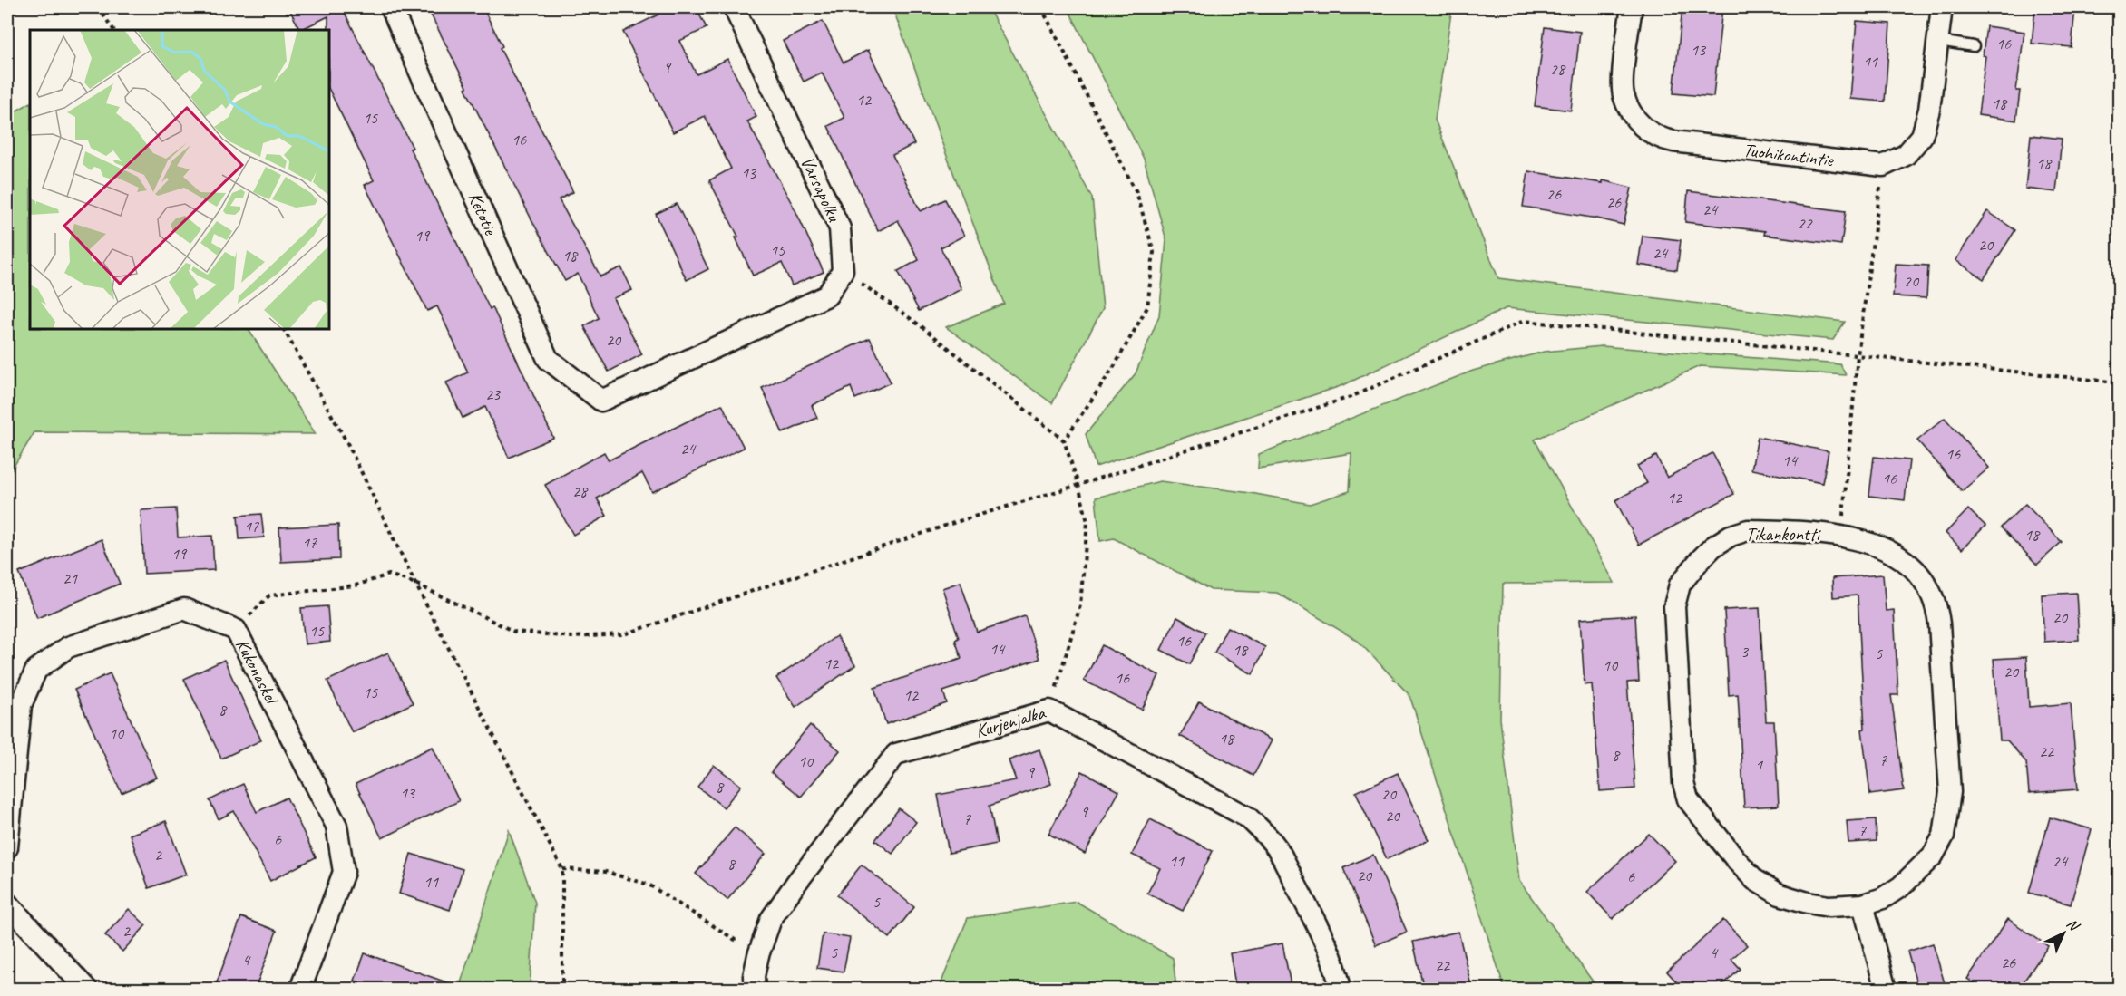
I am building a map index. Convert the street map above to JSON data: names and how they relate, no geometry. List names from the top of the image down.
{
  "streets": {
    "street": [
      "Tuohikontintie",
      "Varsapolku",
      "Ketotie",
      "Tikankontti",
      "Kukonaskel",
      "Kurjenjalka"
    ]
  },
  "crossings": [
    ["Varsapolku", "Ketotie"]
  ],
  "house_numbers": [
    "16",
    "13",
    "11",
    "9",
    "28",
    "12",
    "18",
    "15",
    "16",
    "18",
    "13",
    "26",
    "26",
    "24",
    "22",
    "19",
    "20",
    "15",
    "24",
    "18",
    "20",
    "20",
    "23",
    "24",
    "16",
    "14",
    "16",
    "28",
    "12",
    "17",
    "18",
    "17",
    "19",
    "21",
    "20",
    "15",
    "16",
    "14",
    "18",
    "3",
    "5",
    "12",
    "10",
    "20",
    "16",
    "15",
    "12",
    "8",
    "10",
    "18",
    "22",
    "8",
    "7",
    "10",
    "1",
    "9",
    "8",
    "13",
    "20",
    "9",
    "20",
    "7",
    "7",
    "6",
    "2",
    "11",
    "24",
    "8",
    "20",
    "6",
    "11",
    "5",
    "2",
    "5",
    "4",
    "4",
    "26",
    "22"
  ],
  "north": "top right"
}
